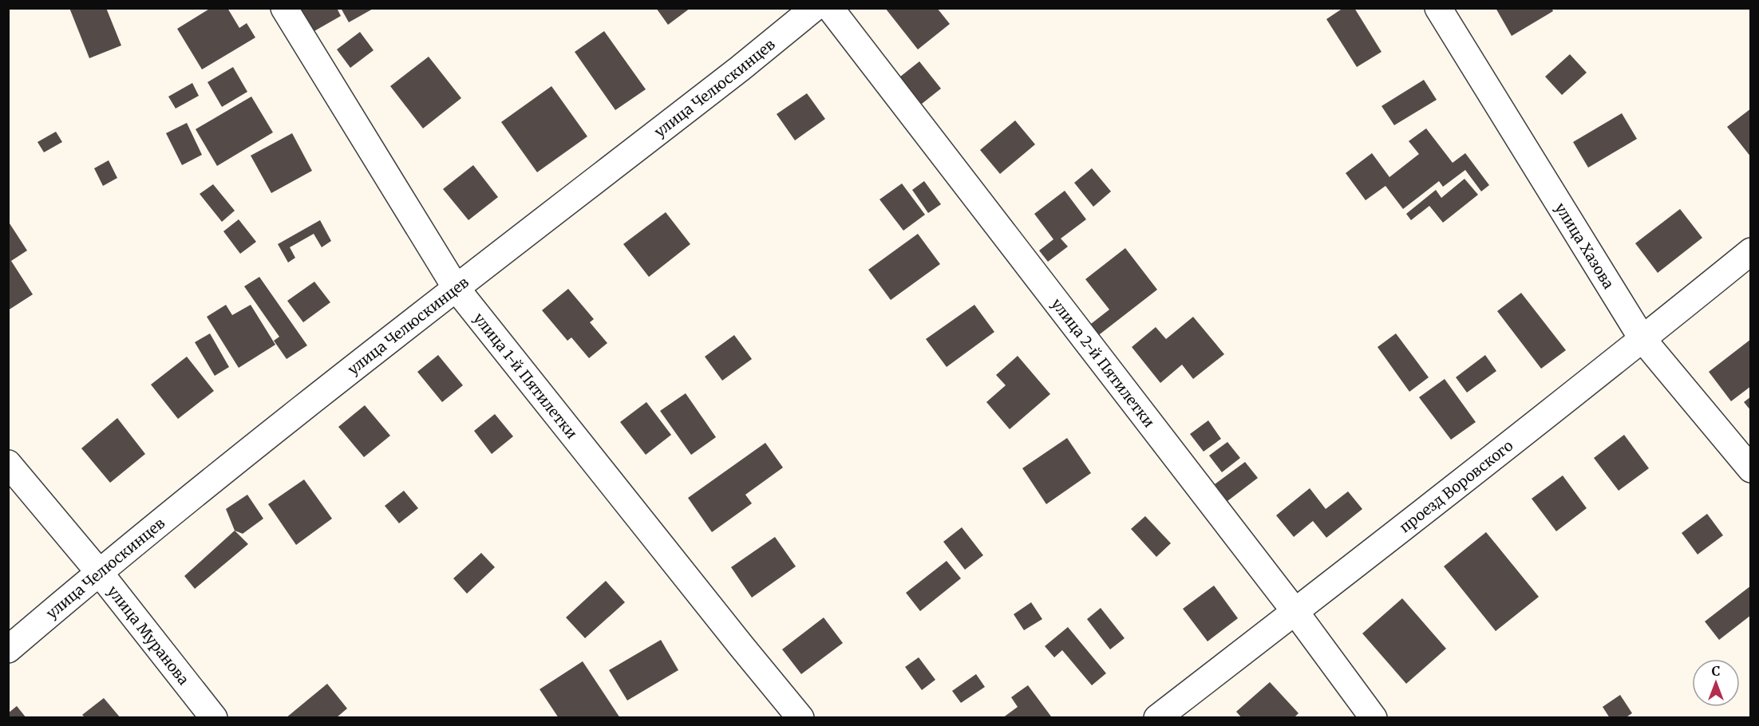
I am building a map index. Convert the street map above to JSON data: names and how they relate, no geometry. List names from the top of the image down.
{
  "streets": {
    "street": [
      "улица Челюскинцев",
      "улица Хазова",
      "улица 2-й Пятилетки",
      "улица 1-й Пятилетки",
      "проезд Воровского",
      "улица Муранова"
    ]
  },
  "crossings": [
    ["улица Челюскинцев", "улица 1-й Пятилетки"],
    ["улица Челюскинцев", "улица Муранова"],
    ["улица Хазова", "проезд Воровского"],
    ["улица 2-й Пятилетки", "проезд Воровского"]
  ],
  "north": "top"
}
